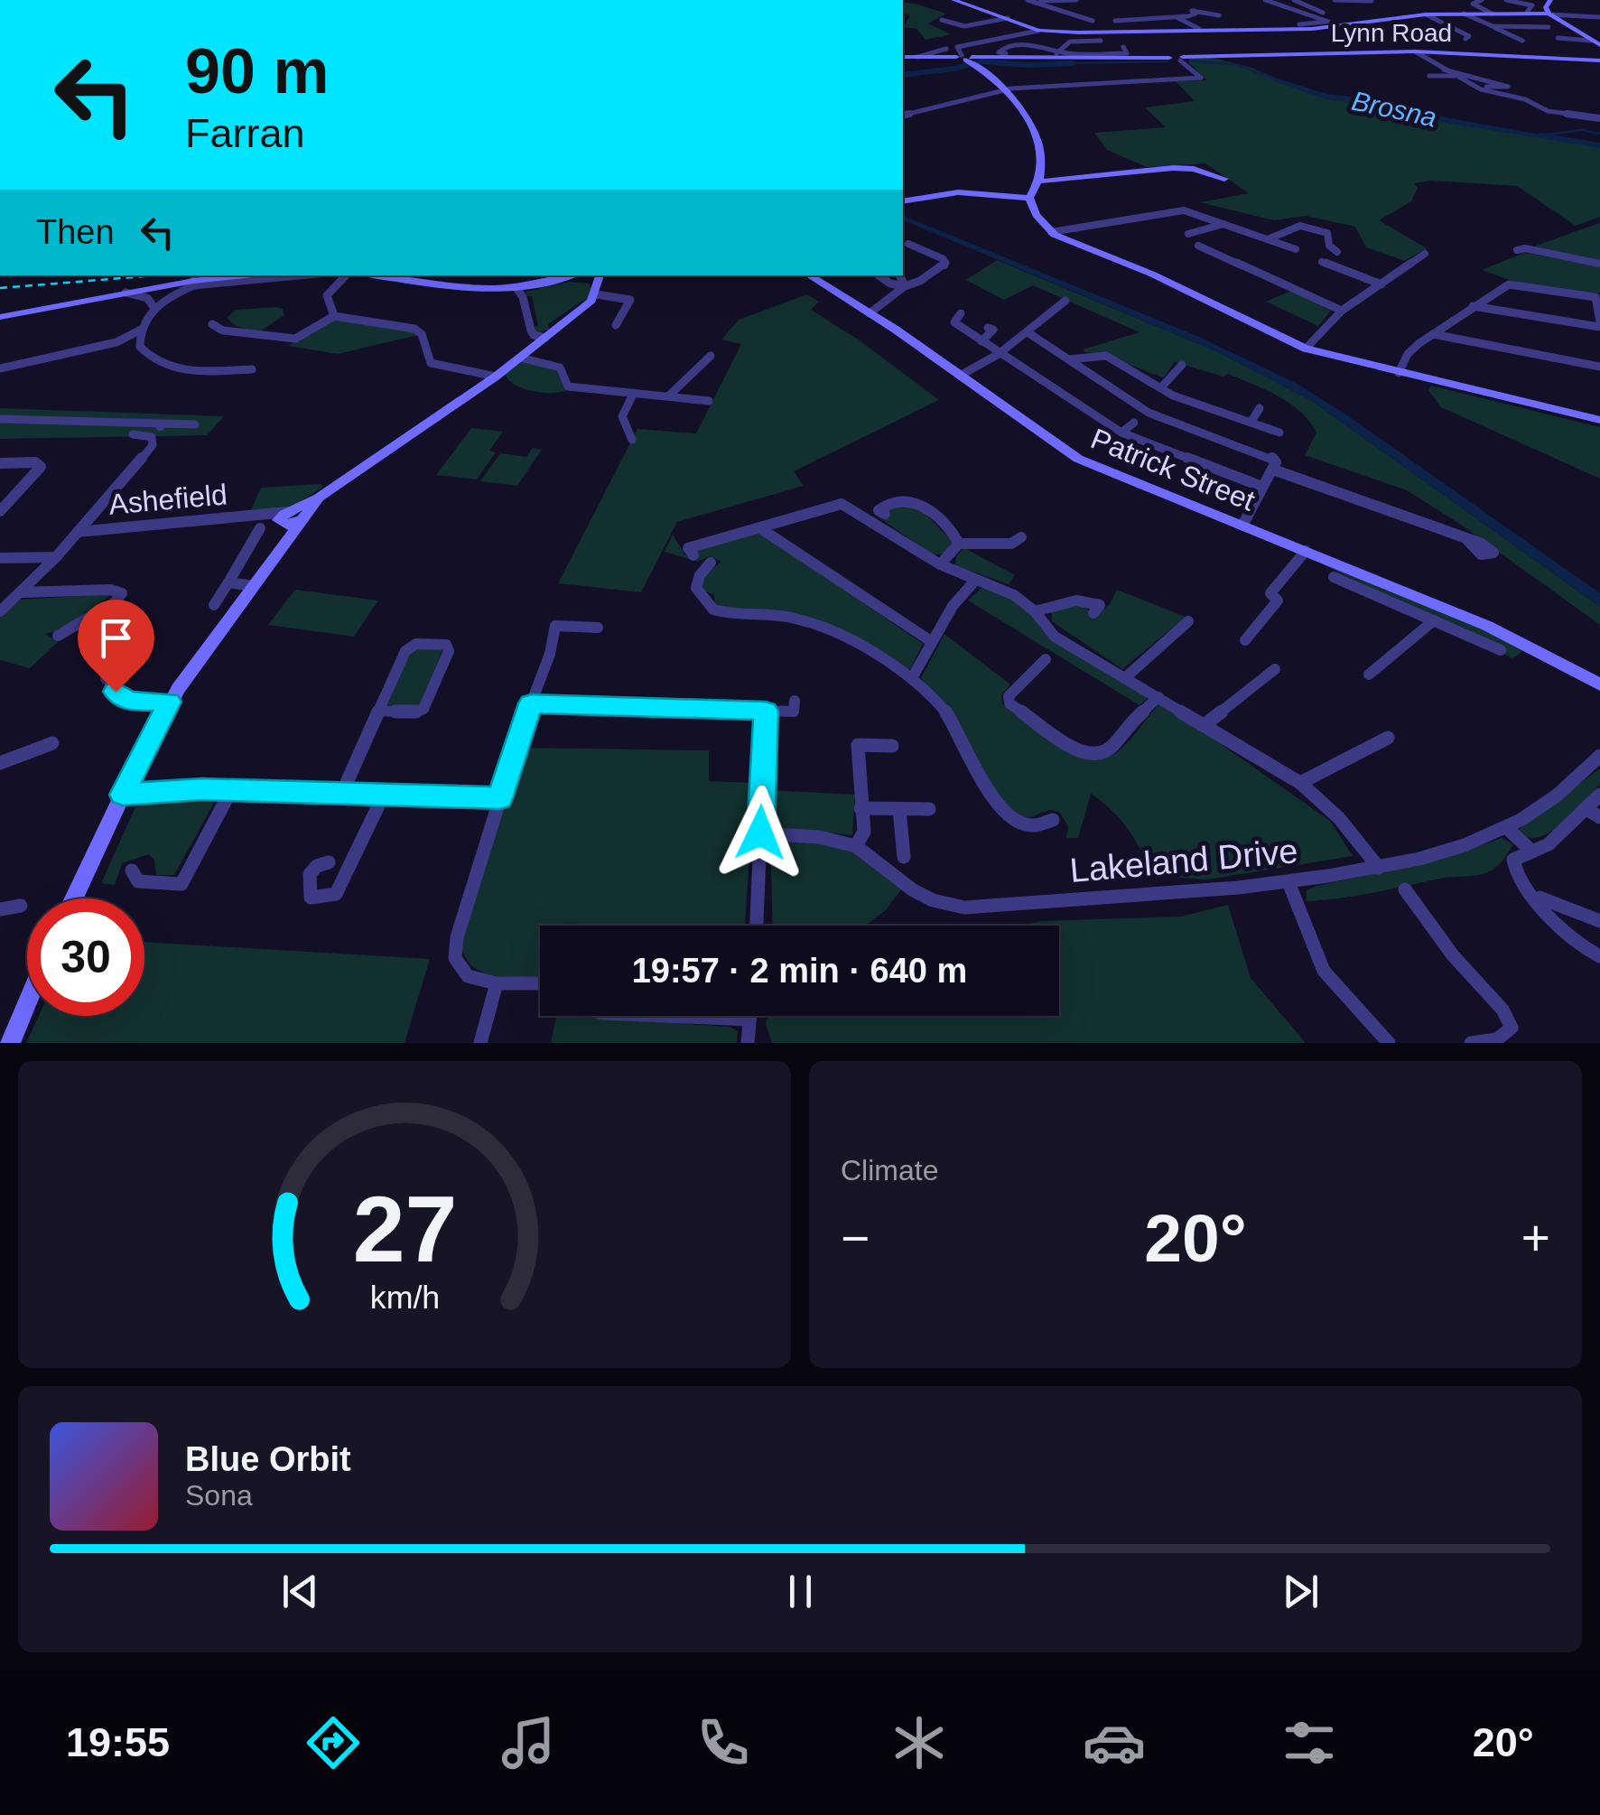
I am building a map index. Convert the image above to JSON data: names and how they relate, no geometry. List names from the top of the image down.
{
  "streets": {
    "street": [
      "Lynn Road",
      "Patrick Street",
      "Ashefield",
      "Lakeland Drive"
    ]
  },
  "water": ["Brosna"],
  "page": {
    "turn": ["90 m", "Farran"],
    "then": "Then",
    "limit": "30",
    "trip": "19:57 · 2 min · 640 m",
    "tile": "Climate",
    "heat": ["−", "20°", "+"],
    "song": ["Blue Orbit", "Sona"],
    "tabs": ["19:55", "20°"],
    "gauge": ["27", "km/h"]
  }
}
